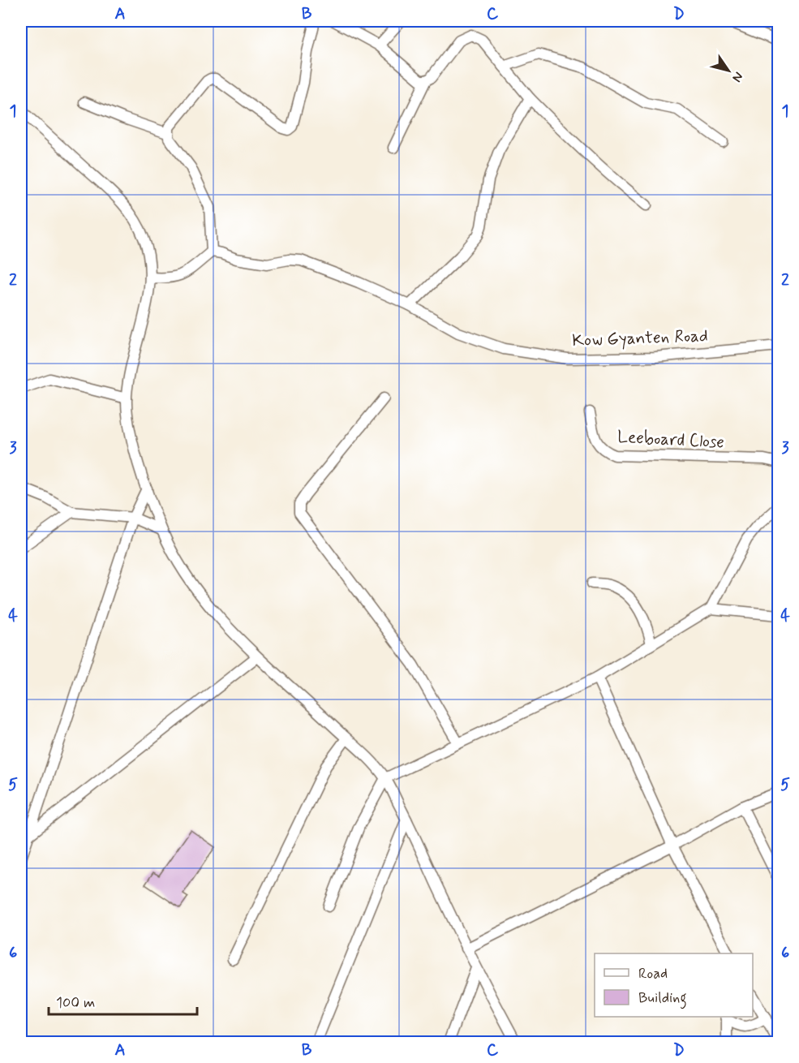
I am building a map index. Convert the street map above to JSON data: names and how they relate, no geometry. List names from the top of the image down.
{
  "streets": {
    "street": ["Kow Gyanten Road", "Leeboard Close"]
  },
  "legend": ["Road", "Building"],
  "scale_bar": "100 m",
  "north": "bottom right",
  "grid": {
    "columns": [
      "A",
      "B",
      "C",
      "D"
    ],
    "rows": [
      "1",
      "2",
      "3",
      "4",
      "5",
      "6"
    ]
  }
}
